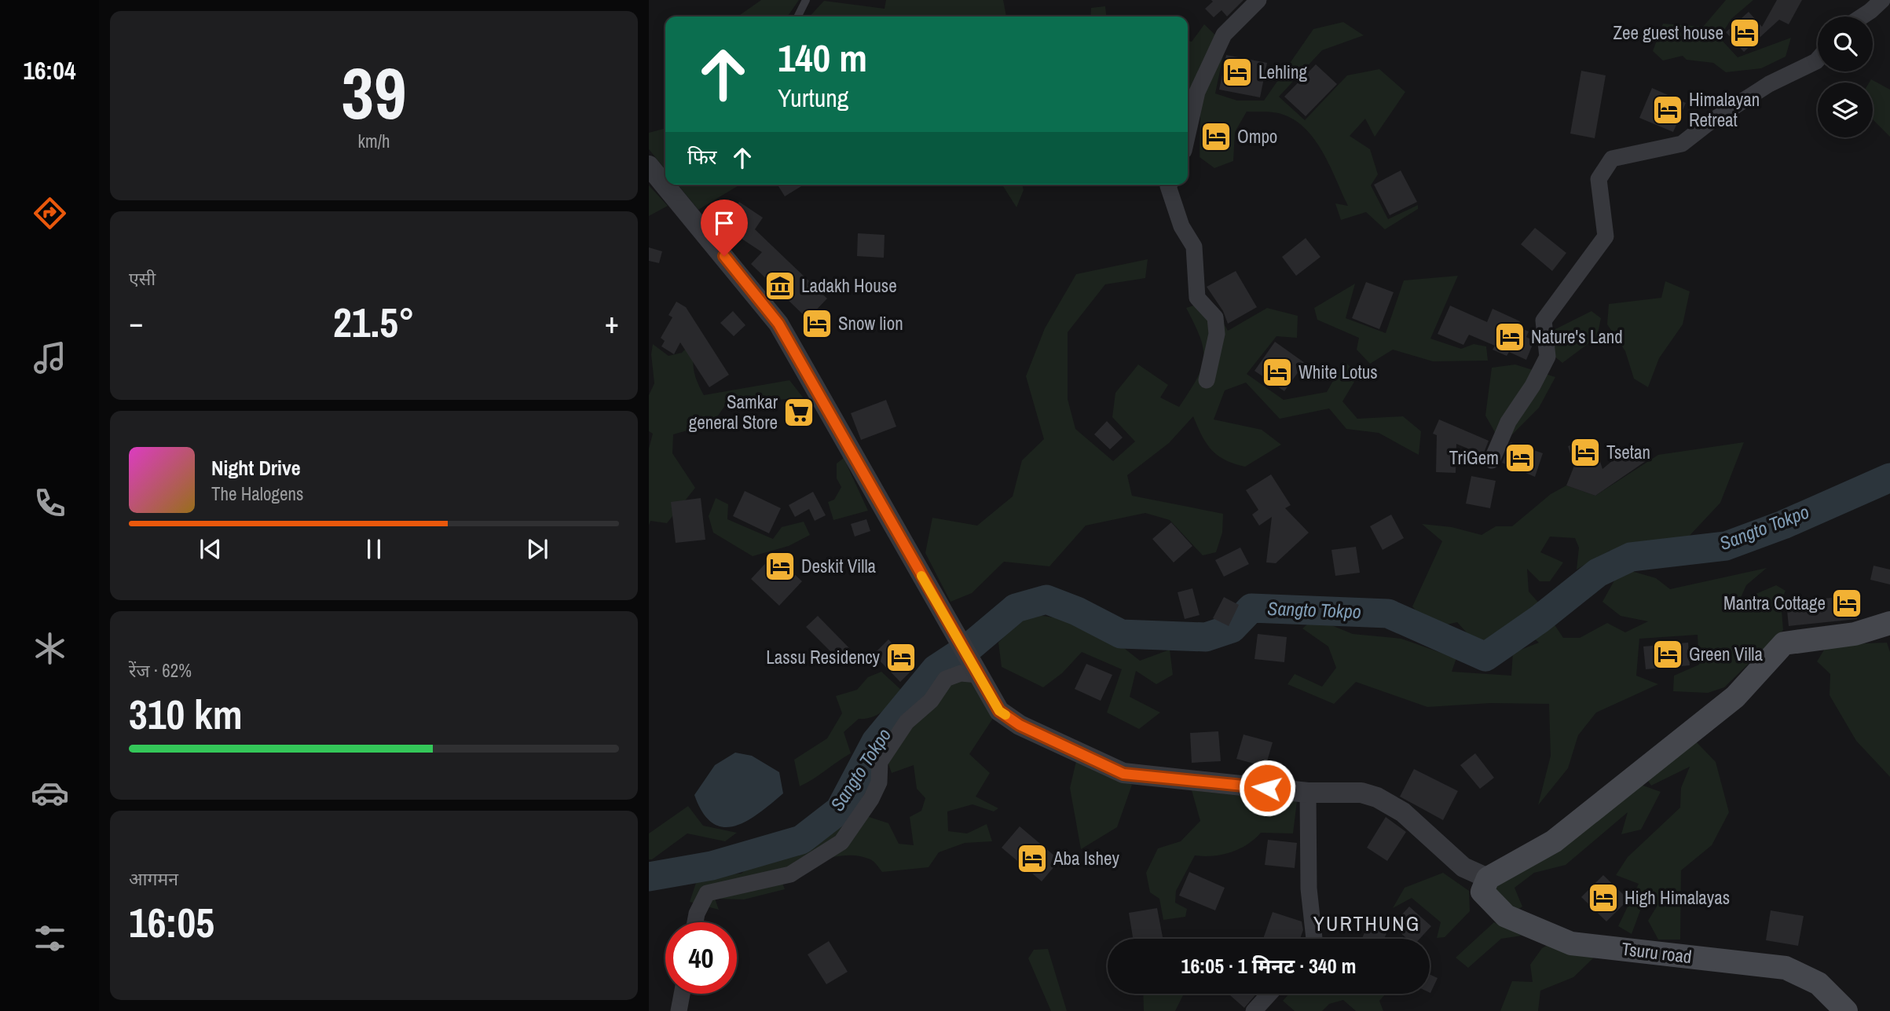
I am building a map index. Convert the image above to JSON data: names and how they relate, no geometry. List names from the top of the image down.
{
  "streets": {
    "main road": ["Tsuru road"]
  },
  "districts": ["YURTHUNG"],
  "water": ["Sangto Tokpo"],
  "places": {
    "hotel": [
      "Zee guest house",
      "Lehling",
      "Himalayan Retreat",
      "Ompo",
      "Snow lion",
      "Nature's Land",
      "White Lotus",
      "Tsetan",
      "TriGem",
      "Deskit Villa",
      "Mantra Cottage",
      "Green Villa",
      "Lassu Residency",
      "Aba Ishey",
      "High Himalayas"
    ],
    "museum": ["Ladakh House"],
    "supermarket": ["Samkar general Store"]
  },
  "page": {
    "tabs": "16:04",
    "tile": [
      ["39", "km/h"],
      "एसी",
      ["रेंज · 62%", "310 km"],
      ["आगमन", "16:05"]
    ],
    "turn": ["140 m", "Yurtung"],
    "then": "फिर",
    "heat": ["−", "21.5°", "+"],
    "song": ["Night Drive", "The Halogens"],
    "limit": "40",
    "trip": "16:05 · 1 मिनट · 340 m"
  }
}
